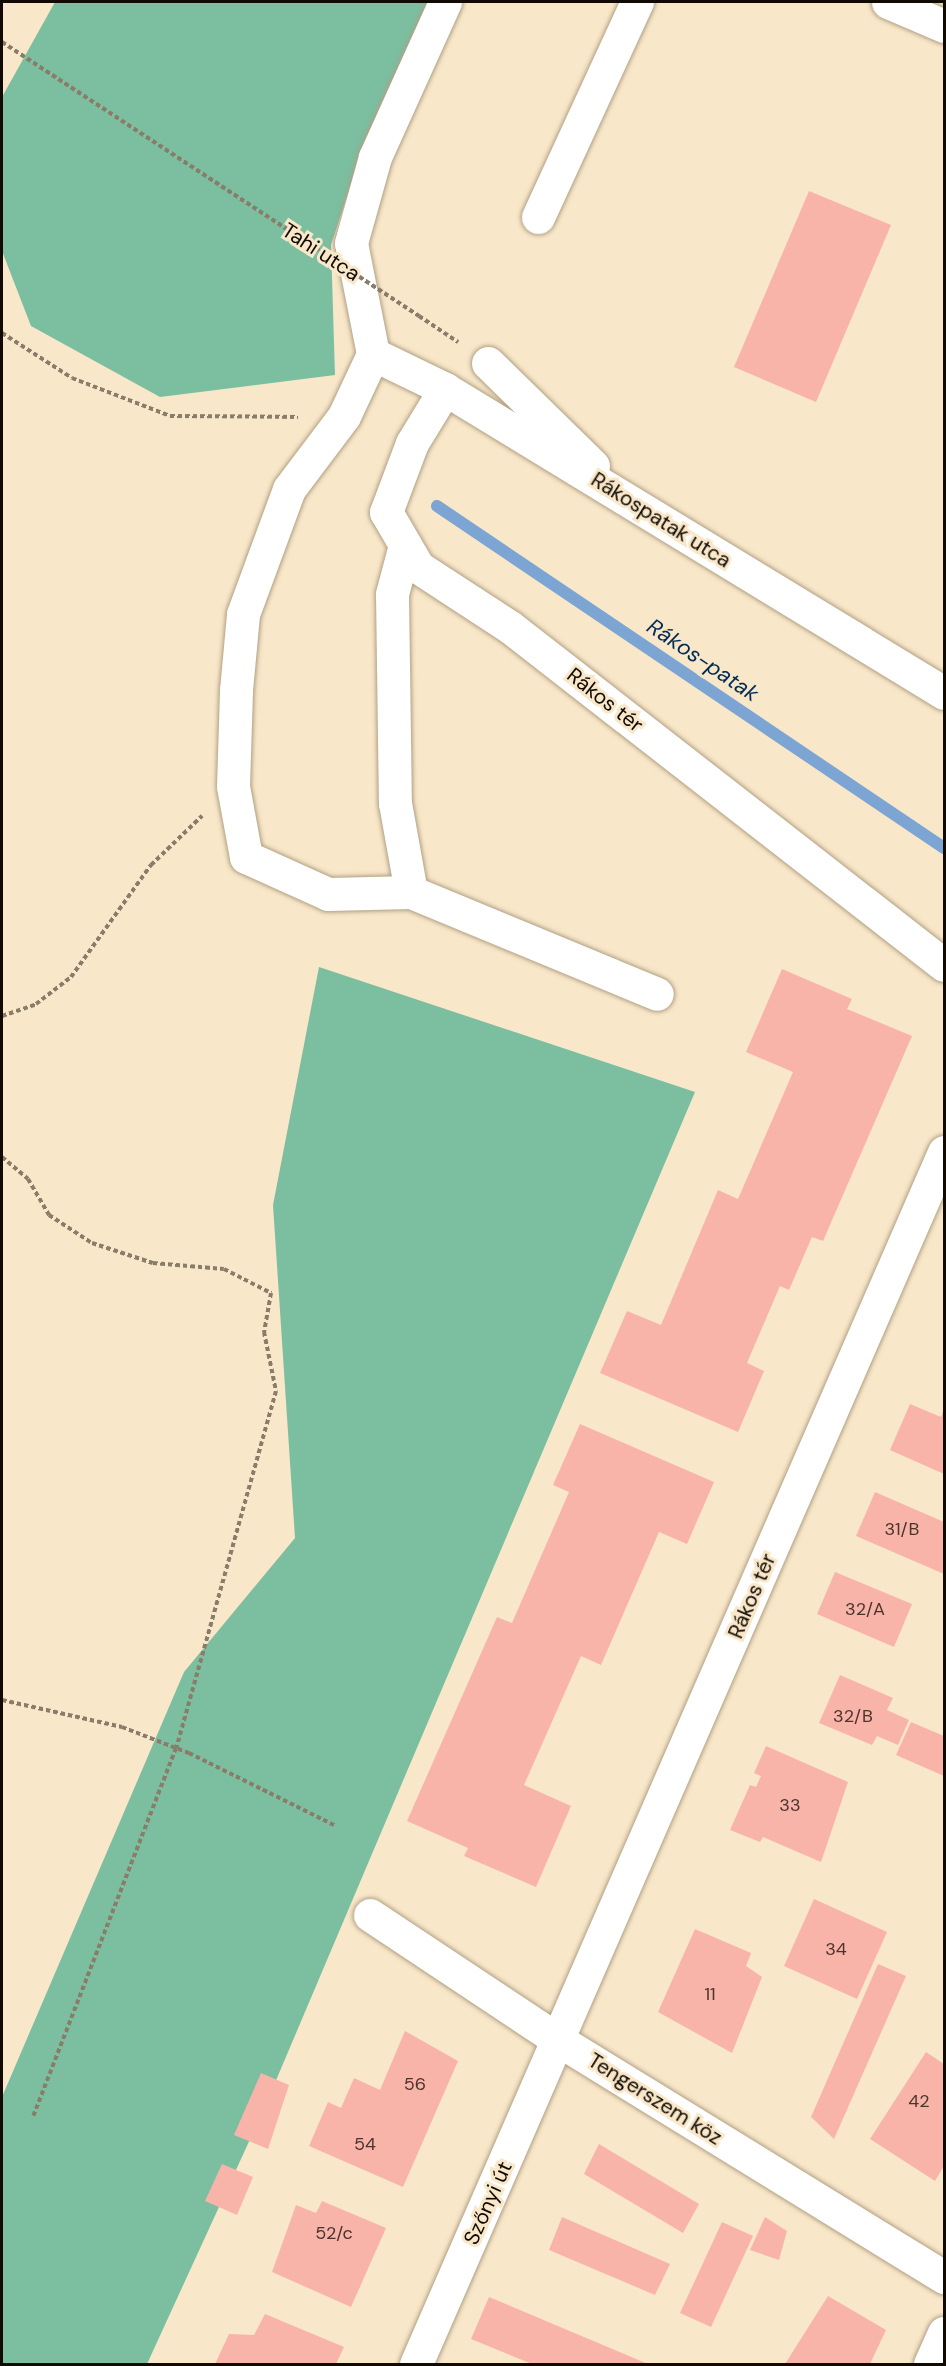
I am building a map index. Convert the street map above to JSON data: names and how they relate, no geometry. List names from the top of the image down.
{
  "streets": {
    "street": [
      "Rákospatak utca",
      "Rákos tér",
      "Tengerszem köz",
      "Szőnyi út"
    ],
    "path": ["Tahi utca"]
  },
  "crossings": [
    ["Rákospatak utca", "Rákos tér"],
    ["Rákos tér", "Tengerszem köz"],
    ["Rákos tér", "Szőnyi út"],
    ["Tengerszem köz", "Szőnyi út"]
  ],
  "water": ["Rákos-patak"],
  "house_numbers": [
    "31/B",
    "32/A",
    "32/B",
    "33",
    "34",
    "11",
    "56",
    "42",
    "54",
    "52/c"
  ]
}
